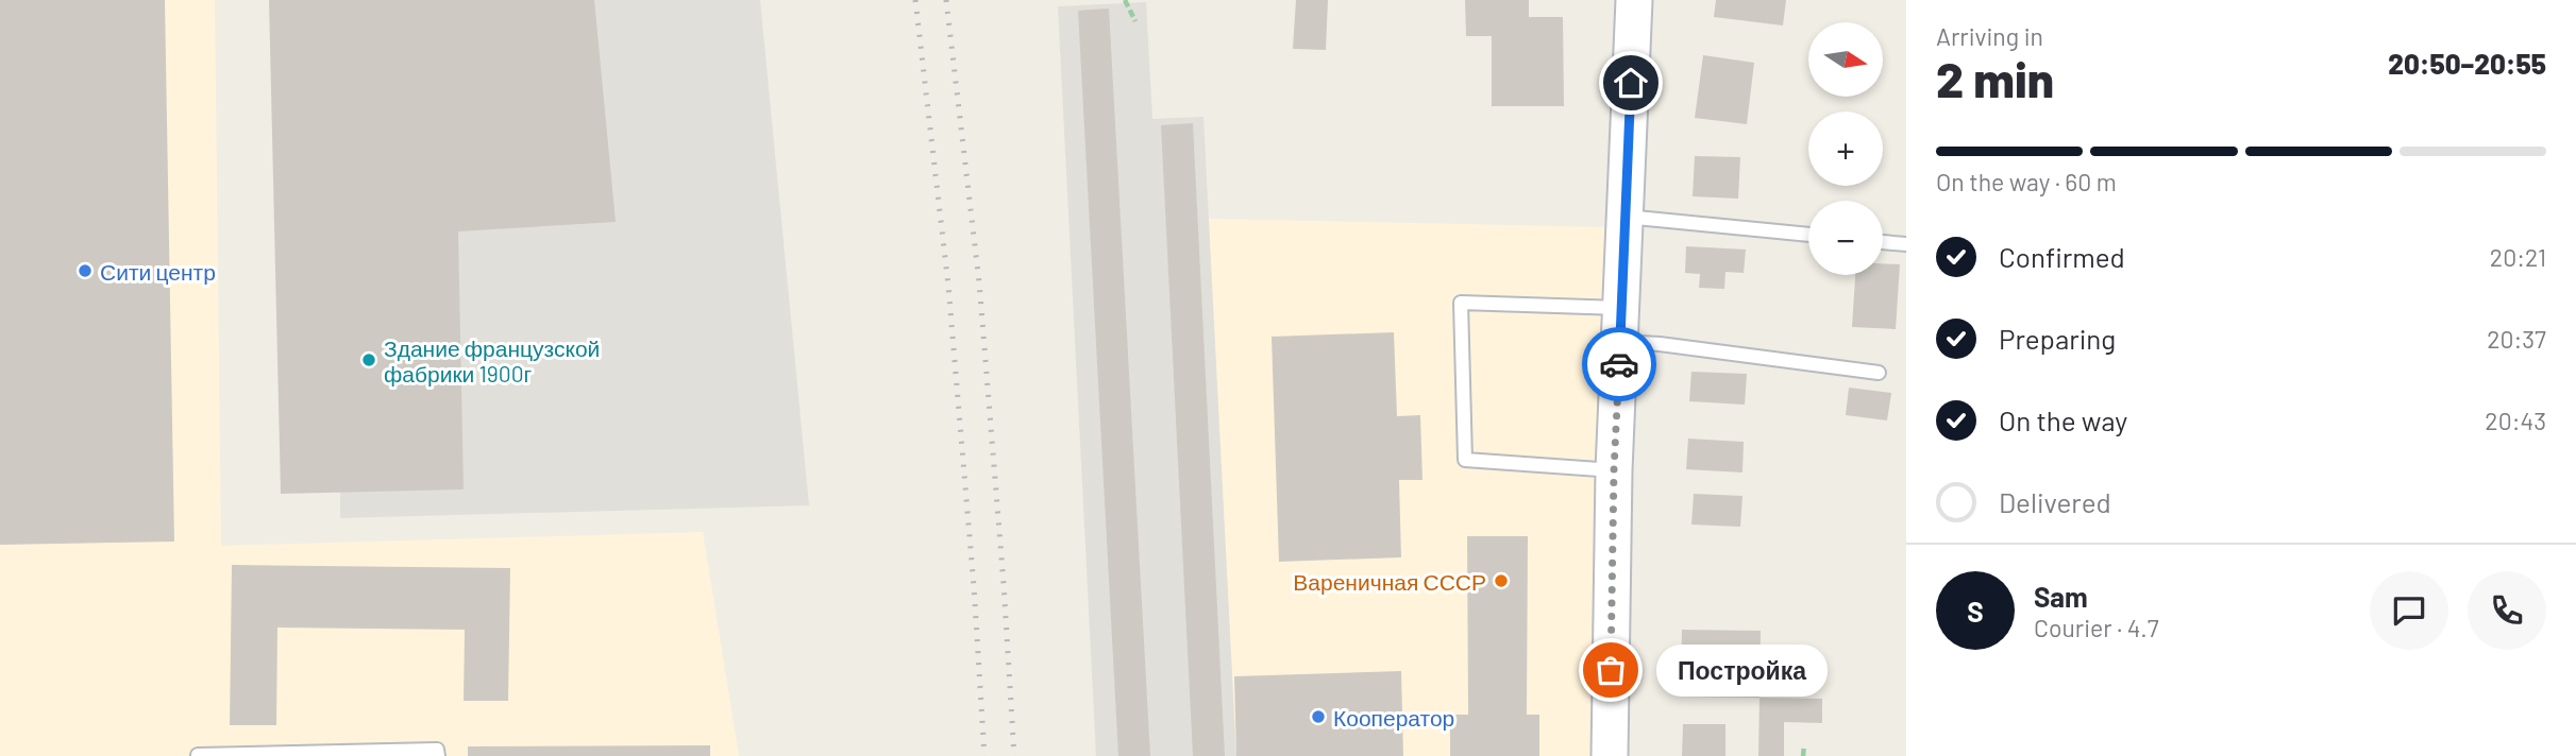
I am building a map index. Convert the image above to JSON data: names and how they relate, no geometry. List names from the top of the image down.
{
  "places": [
    "Сити центр",
    "Здание французской фабрики 1900г",
    "Вареничная СССР",
    "Постройка",
    "Кооператор"
  ],
  "north": "right",
  "page": {
    "heading": ["2 min", "Arriving in", "20:50–20:55"],
    "panel": ["Sam", "Courier · 4.7"],
    "map_buttons": ["+", "−"],
    "bar": "On the way · 60 m",
    "list": [
      ["Confirmed", "20:21"],
      ["Preparing", "20:37"],
      ["On the way", "20:43"],
      "Delivered"
    ],
    "round": "S",
    "bubble": "Постройка"
  }
}
